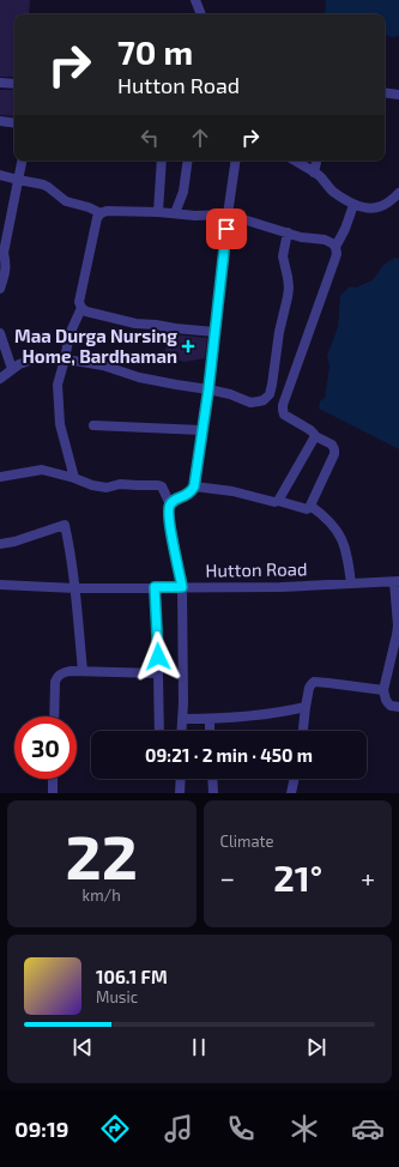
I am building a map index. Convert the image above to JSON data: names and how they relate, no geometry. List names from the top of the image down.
{
  "streets": {
    "street": ["Hutton Road"]
  },
  "places": {
    "health": ["Maa Durga Nursing Home, Bardhaman"]
  },
  "page": {
    "turn": ["70 m", "Hutton Road"],
    "limit": "30",
    "trip": "09:21 · 2 min · 450 m",
    "tile": [
      ["22", "km/h"],
      "Climate"
    ],
    "heat": ["−", "21°", "+"],
    "song": ["106.1 FM", "Music"],
    "tabs": "09:19"
  }
}
